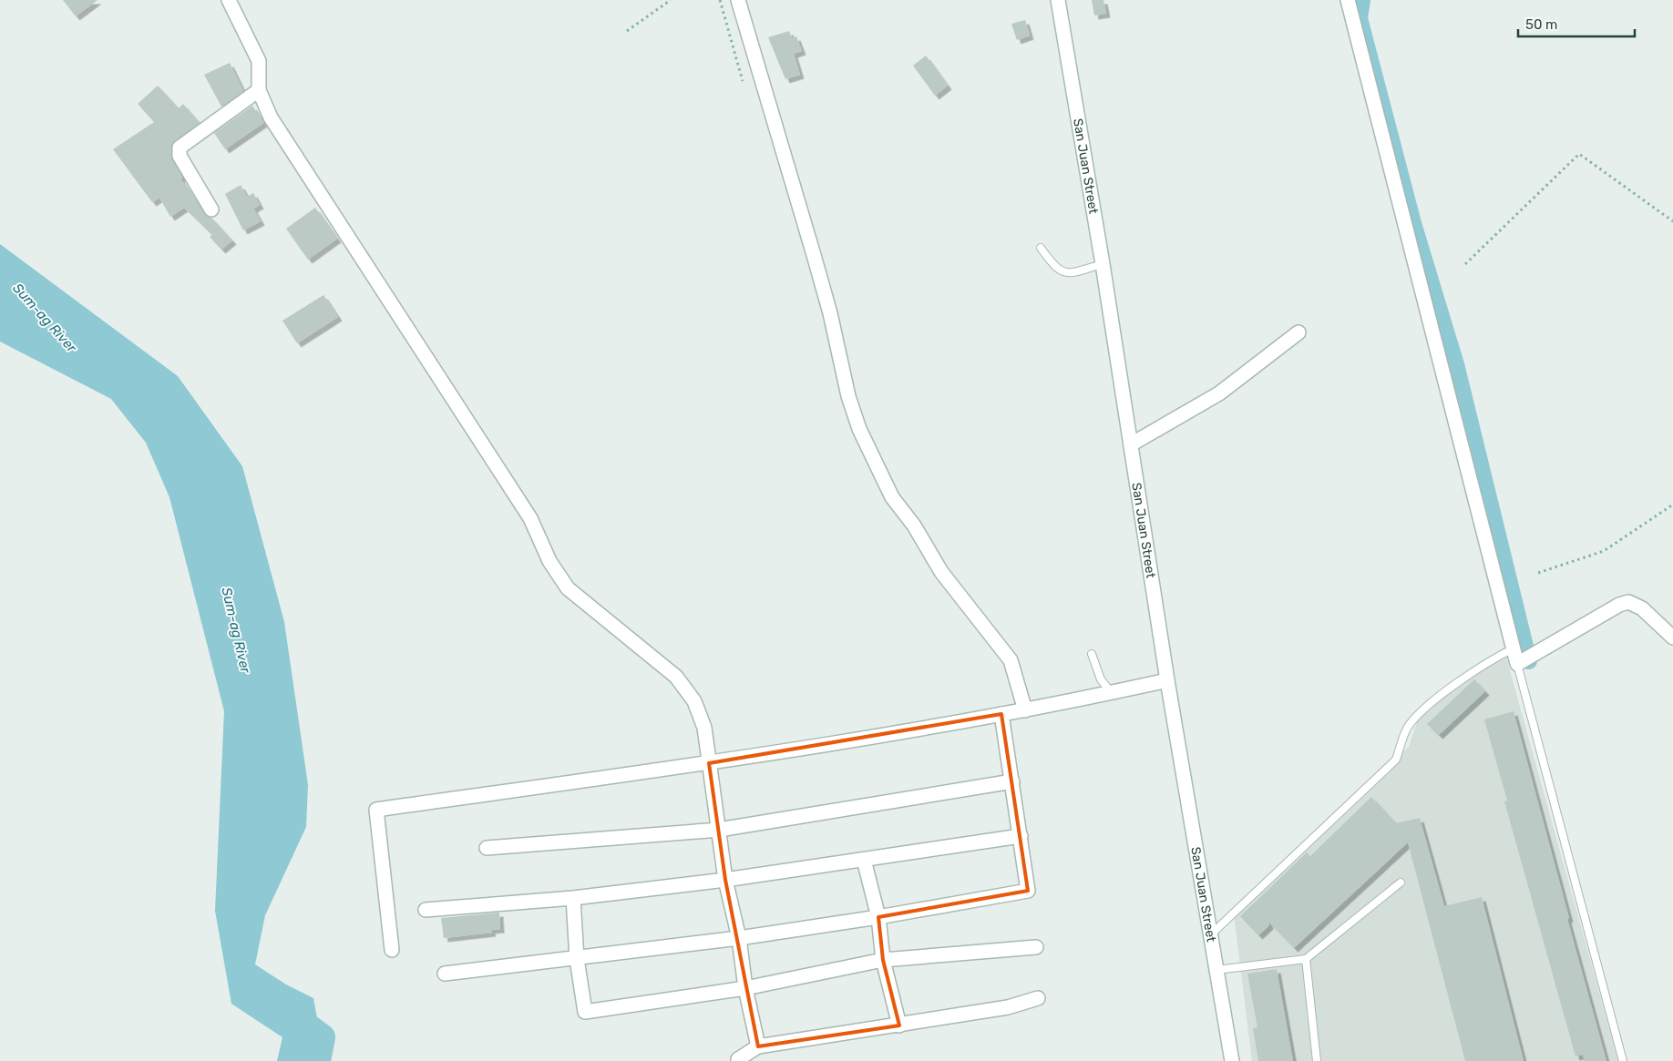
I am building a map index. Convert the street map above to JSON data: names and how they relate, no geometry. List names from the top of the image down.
{
  "streets": {
    "street": ["San Juan Street"]
  },
  "water": ["Sum-ag River"],
  "scale_bar": "50 m"
}
